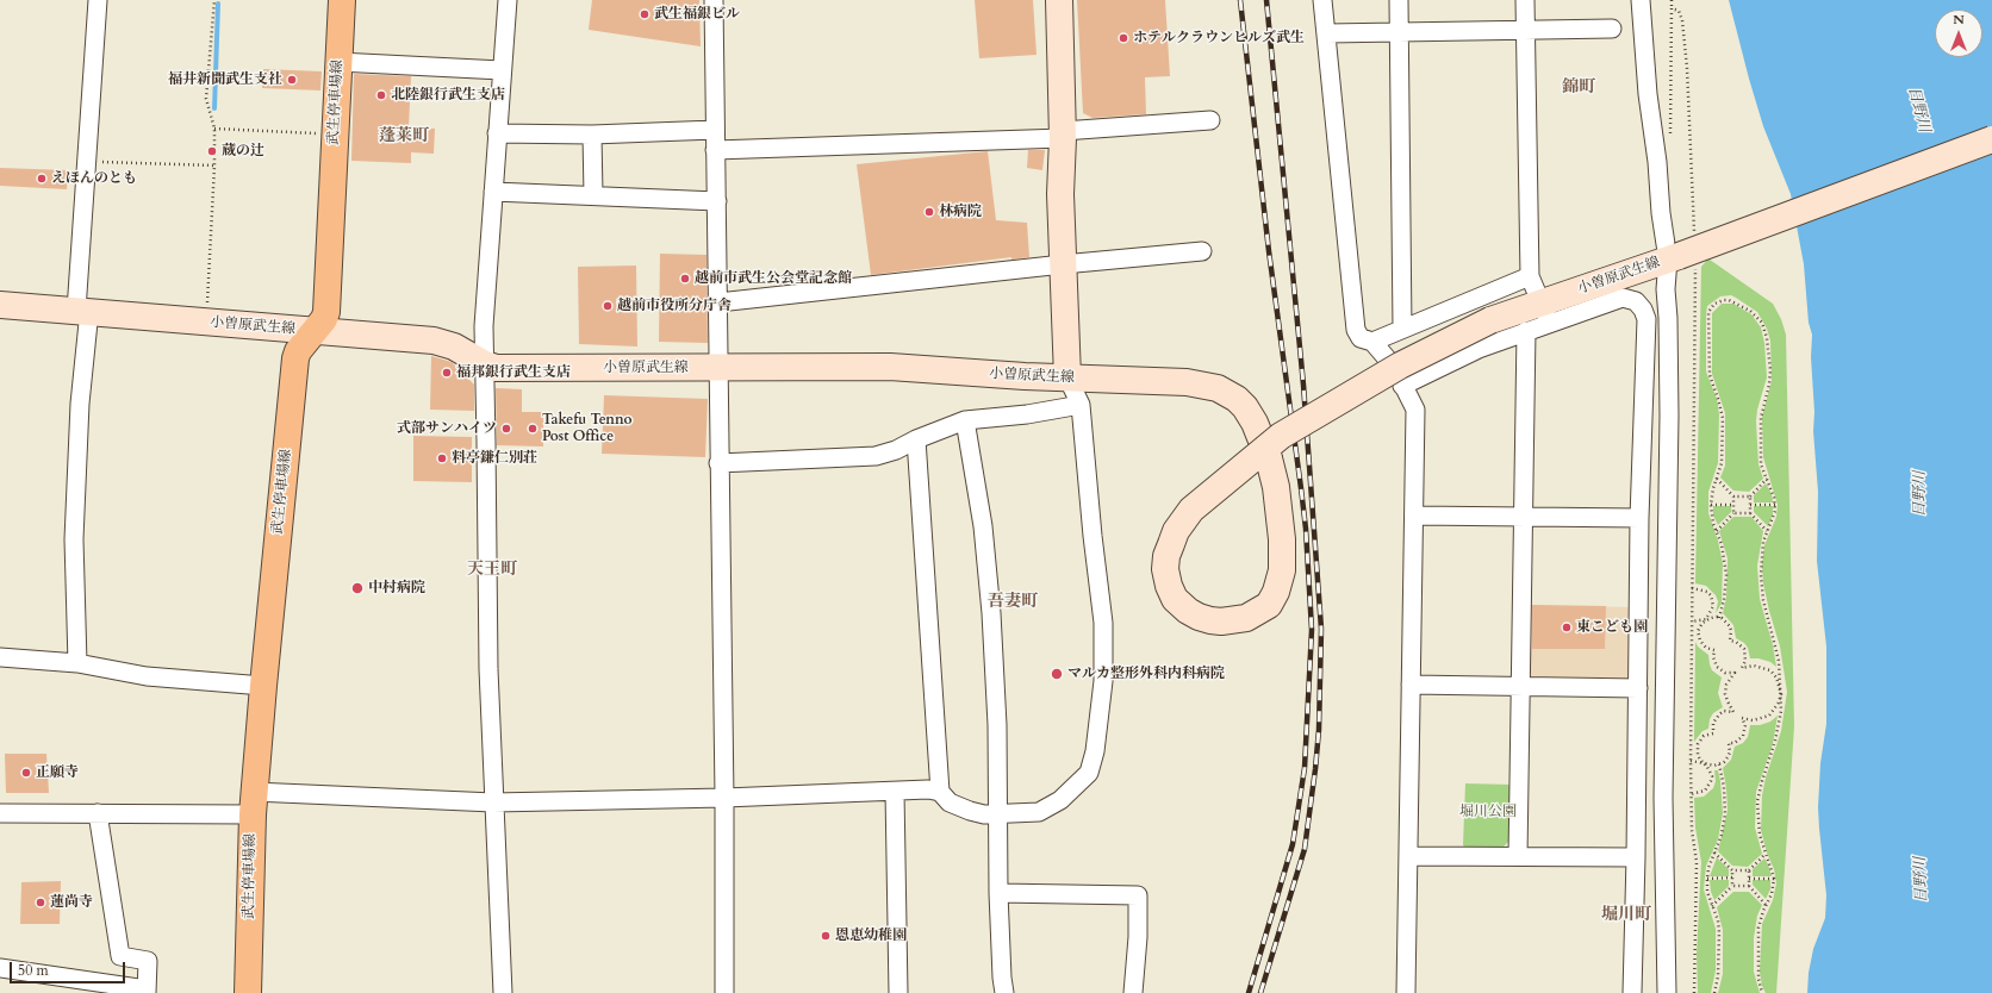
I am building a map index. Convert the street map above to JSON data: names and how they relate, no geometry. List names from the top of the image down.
{
  "streets": {
    "main road": ["武生停車場線", "小曽原武生線"]
  },
  "crossings": [
    ["武生停車場線", "小曽原武生線"]
  ],
  "districts": [
    "錦町",
    "蓬莱町",
    "天王町",
    "吾妻町",
    "堀川町"
  ],
  "water": ["日野川"],
  "parks": ["堀川公園"],
  "places": [
    "武生福銀ビル",
    "ホテルクラウンヒルズ武生",
    "福井新聞武生支社",
    "北陸銀行武生支店",
    "蔵の辻",
    "えほんのとも",
    "林病院",
    "越前市武生公会堂記念館",
    "越前市役所分庁舎",
    "福邦銀行武生支店",
    "式部サンハイツ",
    "Takefu Tenno Post Office",
    "料亭鎌仁別荘",
    "中村病院",
    "東こども園",
    "マルカ整形外科内科病院",
    "正願寺",
    "蓮尚寺",
    "恩恵幼稚園"
  ],
  "scale_bar": "50 m",
  "north": "top"
}
